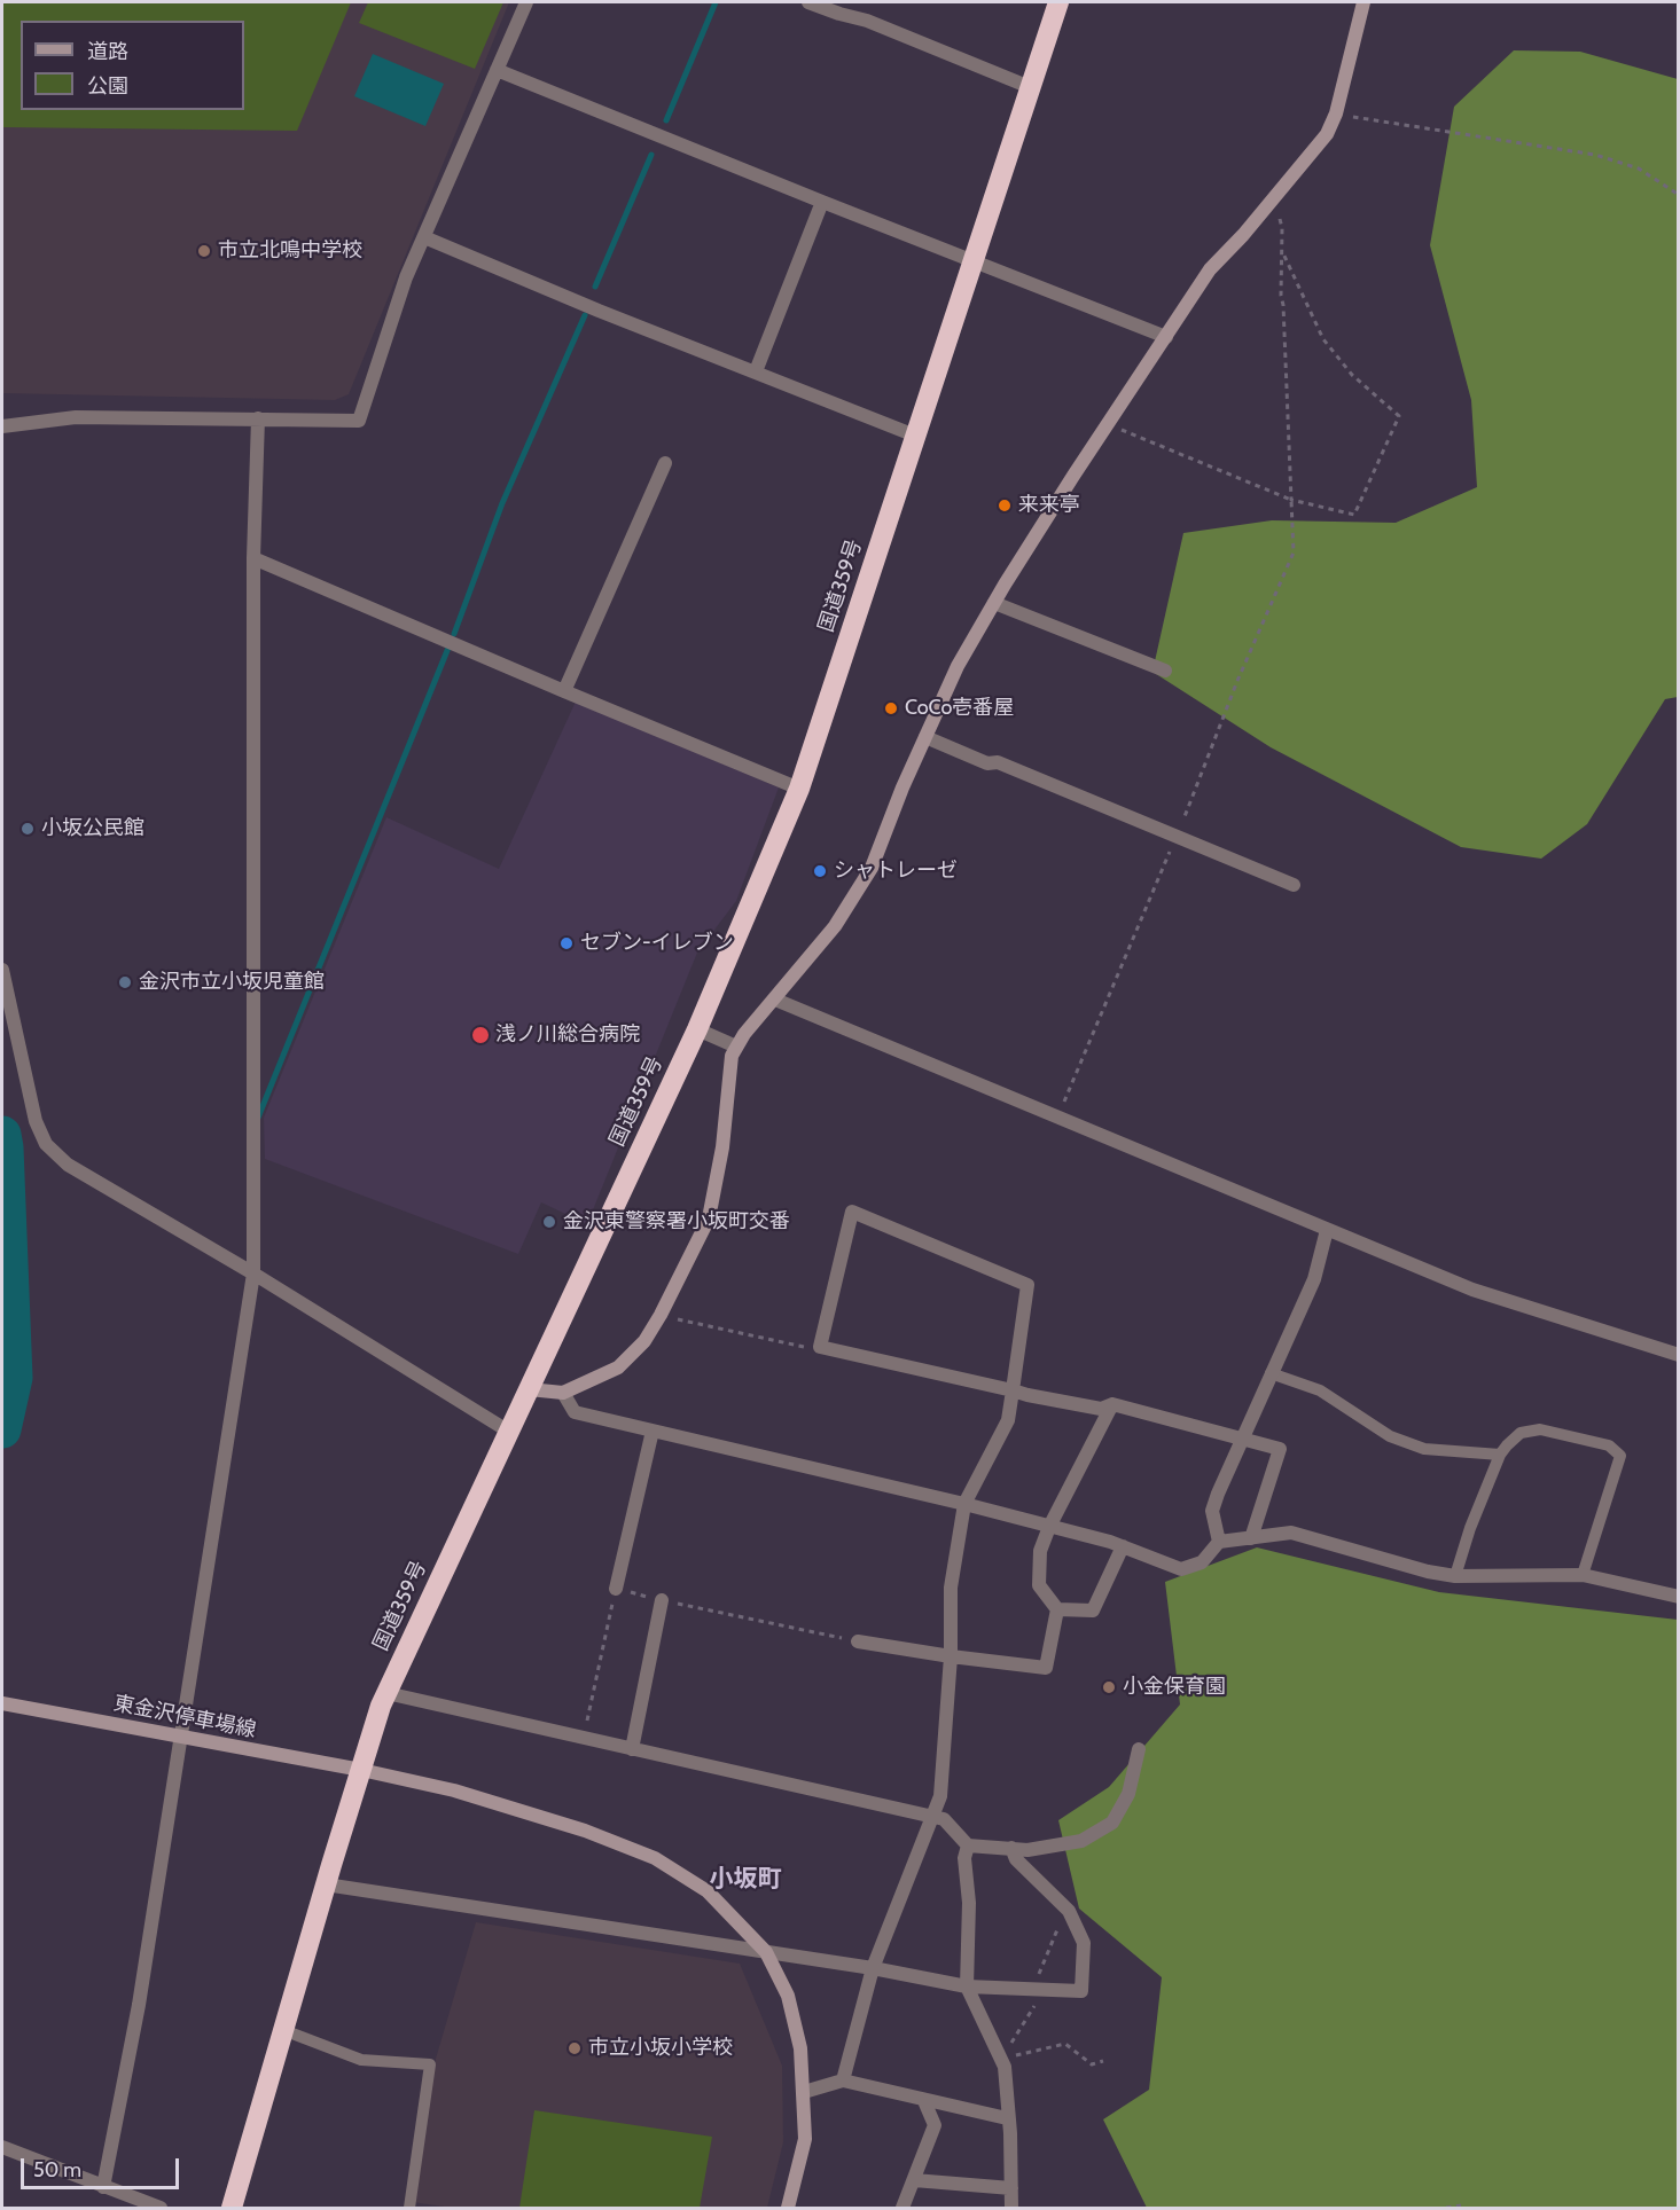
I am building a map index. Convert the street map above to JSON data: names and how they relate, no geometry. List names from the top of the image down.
{
  "streets": {
    "highway": ["国道359号"],
    "street": ["東金沢停車場線"]
  },
  "crossings": [
    ["国道359号", "東金沢停車場線"]
  ],
  "districts": ["小坂町"],
  "places": [
    "市立北鳴中学校",
    "来来亭",
    "CoCo壱番屋",
    "小坂公民館",
    "シャトレーゼ",
    "セブン-イレブン",
    "金沢市立小坂児童館",
    "浅ノ川総合病院",
    "金沢東警察署小坂町交番",
    "小金保育園",
    "市立小坂小学校"
  ],
  "legend": ["道路", "公園"],
  "scale_bar": "50 m"
}
